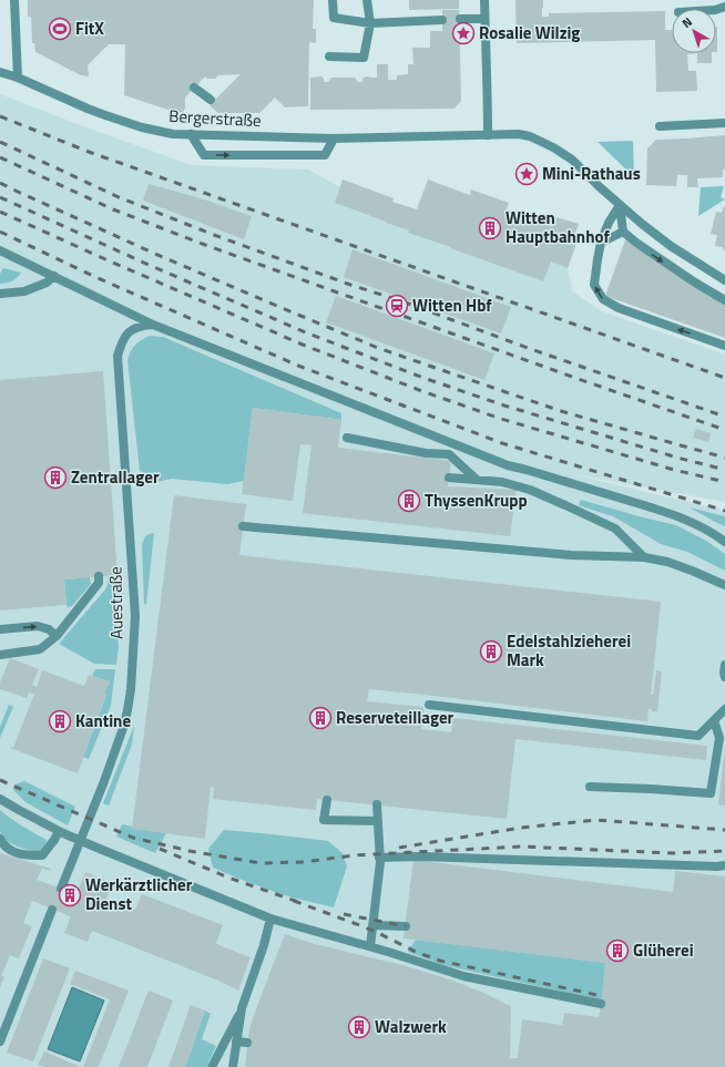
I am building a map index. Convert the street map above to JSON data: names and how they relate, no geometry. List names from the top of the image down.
{
  "streets": {
    "street": ["Bergerstraße", "Auestraße"]
  },
  "places": {
    "sports": ["FitX"],
    "place": ["Rosalie Wilzig", "Mini-Rathaus"],
    "building": [
      "Witten Hauptbahnhof",
      "Zentrallager",
      "ThyssenKrupp",
      "Edelstahlzieherei Mark",
      "Reserveteillager",
      "Kantine",
      "Werkärztlicher Dienst",
      "Glüherei",
      "Walzwerk"
    ],
    "station": ["Witten Hbf"]
  },
  "north": "top left"
}
